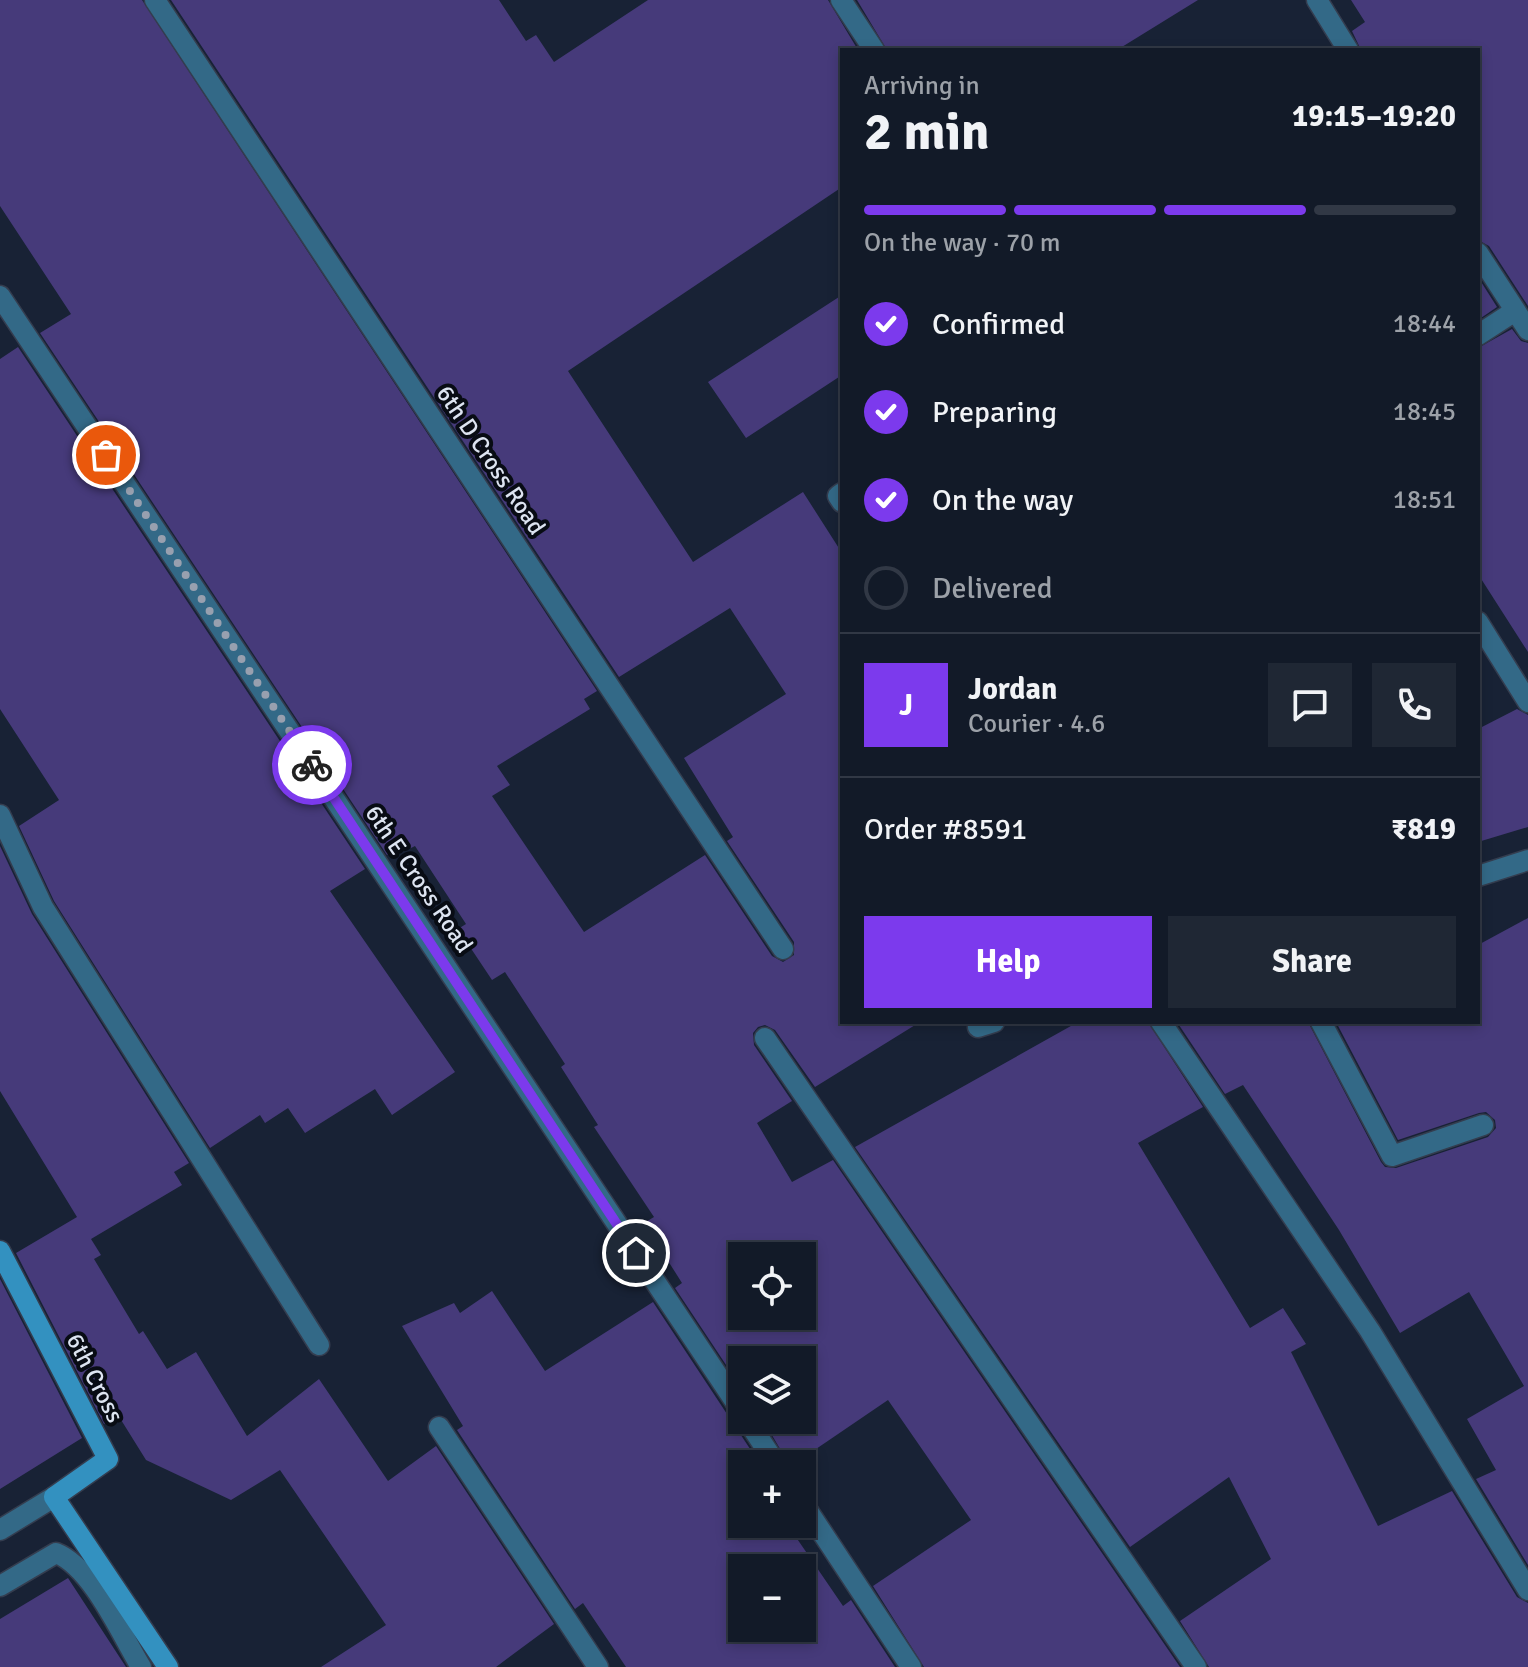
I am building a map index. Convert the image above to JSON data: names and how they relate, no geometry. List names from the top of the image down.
{
  "streets": {
    "street": ["6th D Cross Road", "6th E Cross Road", "6th Cross"]
  },
  "page": {
    "heading": ["2 min", "Arriving in", "19:15–19:20"],
    "panel": [
      "Jordan",
      "Courier · 4.6",
      "Order #8591",
      "₹819"
    ],
    "bar": "On the way · 70 m",
    "list": [
      ["Confirmed", "18:44"],
      ["Preparing", "18:45"],
      ["On the way", "18:51"],
      "Delivered"
    ],
    "round": "J",
    "buttons": ["Help", "Share"],
    "map_buttons": ["+", "−"]
  }
}
